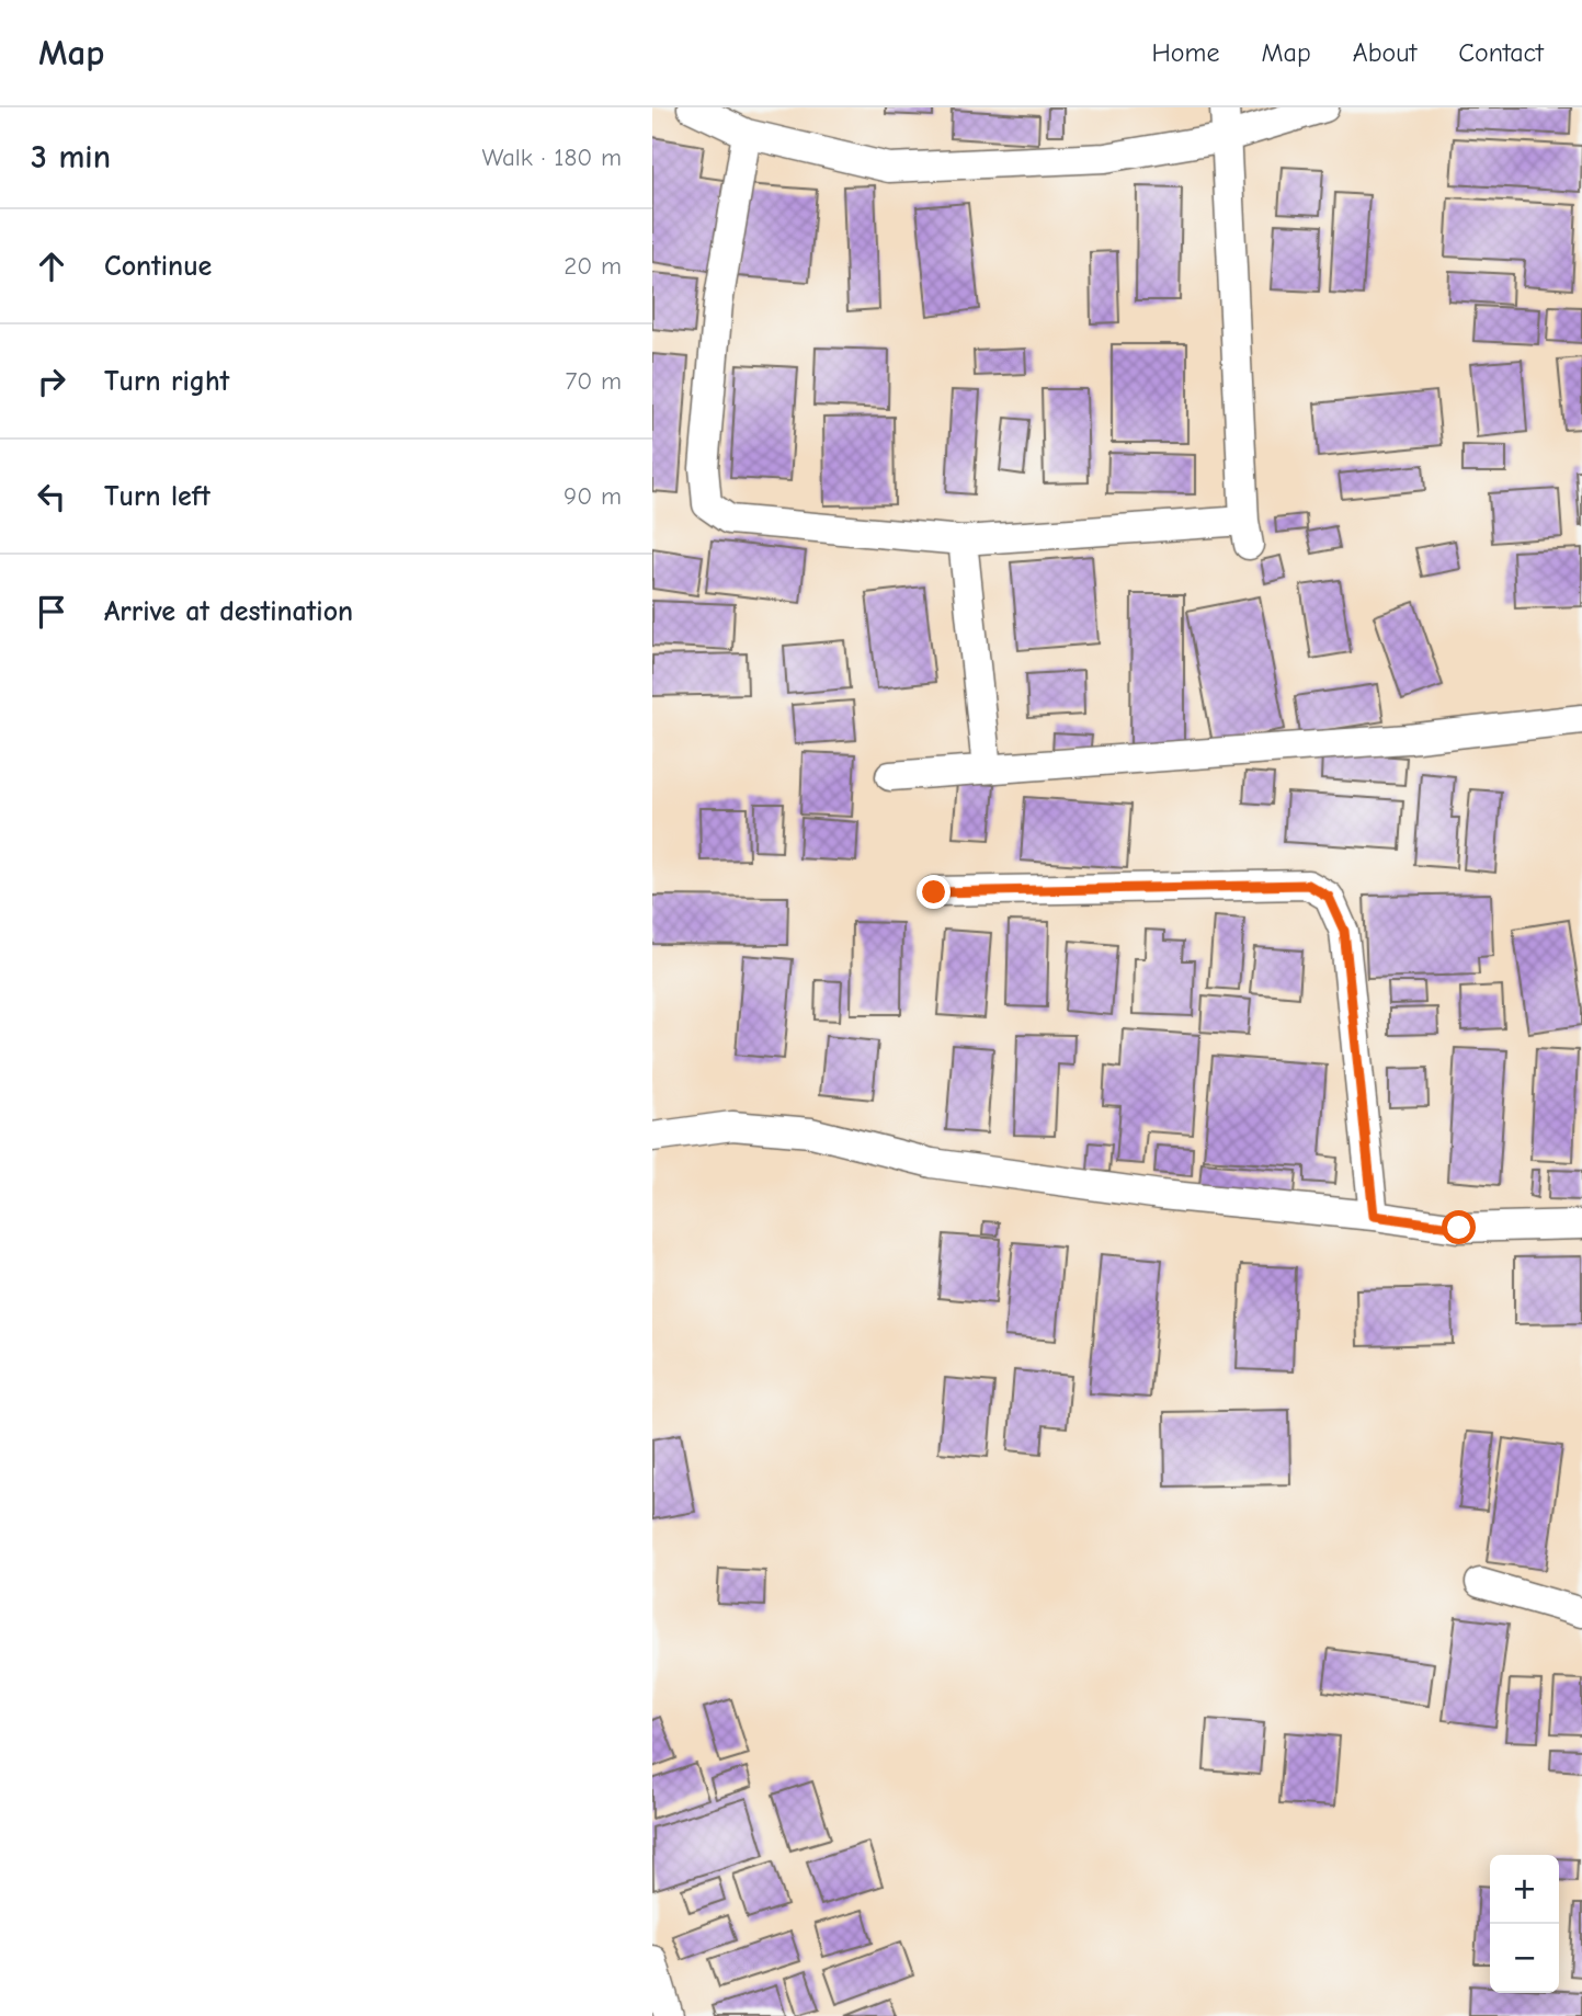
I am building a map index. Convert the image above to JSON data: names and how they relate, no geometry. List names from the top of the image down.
{
  "page": {
    "header": "Map",
    "nav": [
      "Home",
      "Map",
      "About",
      "Contact"
    ],
    "heading": ["3 min", "Walk · 180 m"],
    "list": [
      ["Continue", "20 m"],
      ["Turn right", "70 m"],
      ["Turn left", "90 m"],
      "Arrive at destination"
    ],
    "map_buttons": ["+", "−"]
  }
}
